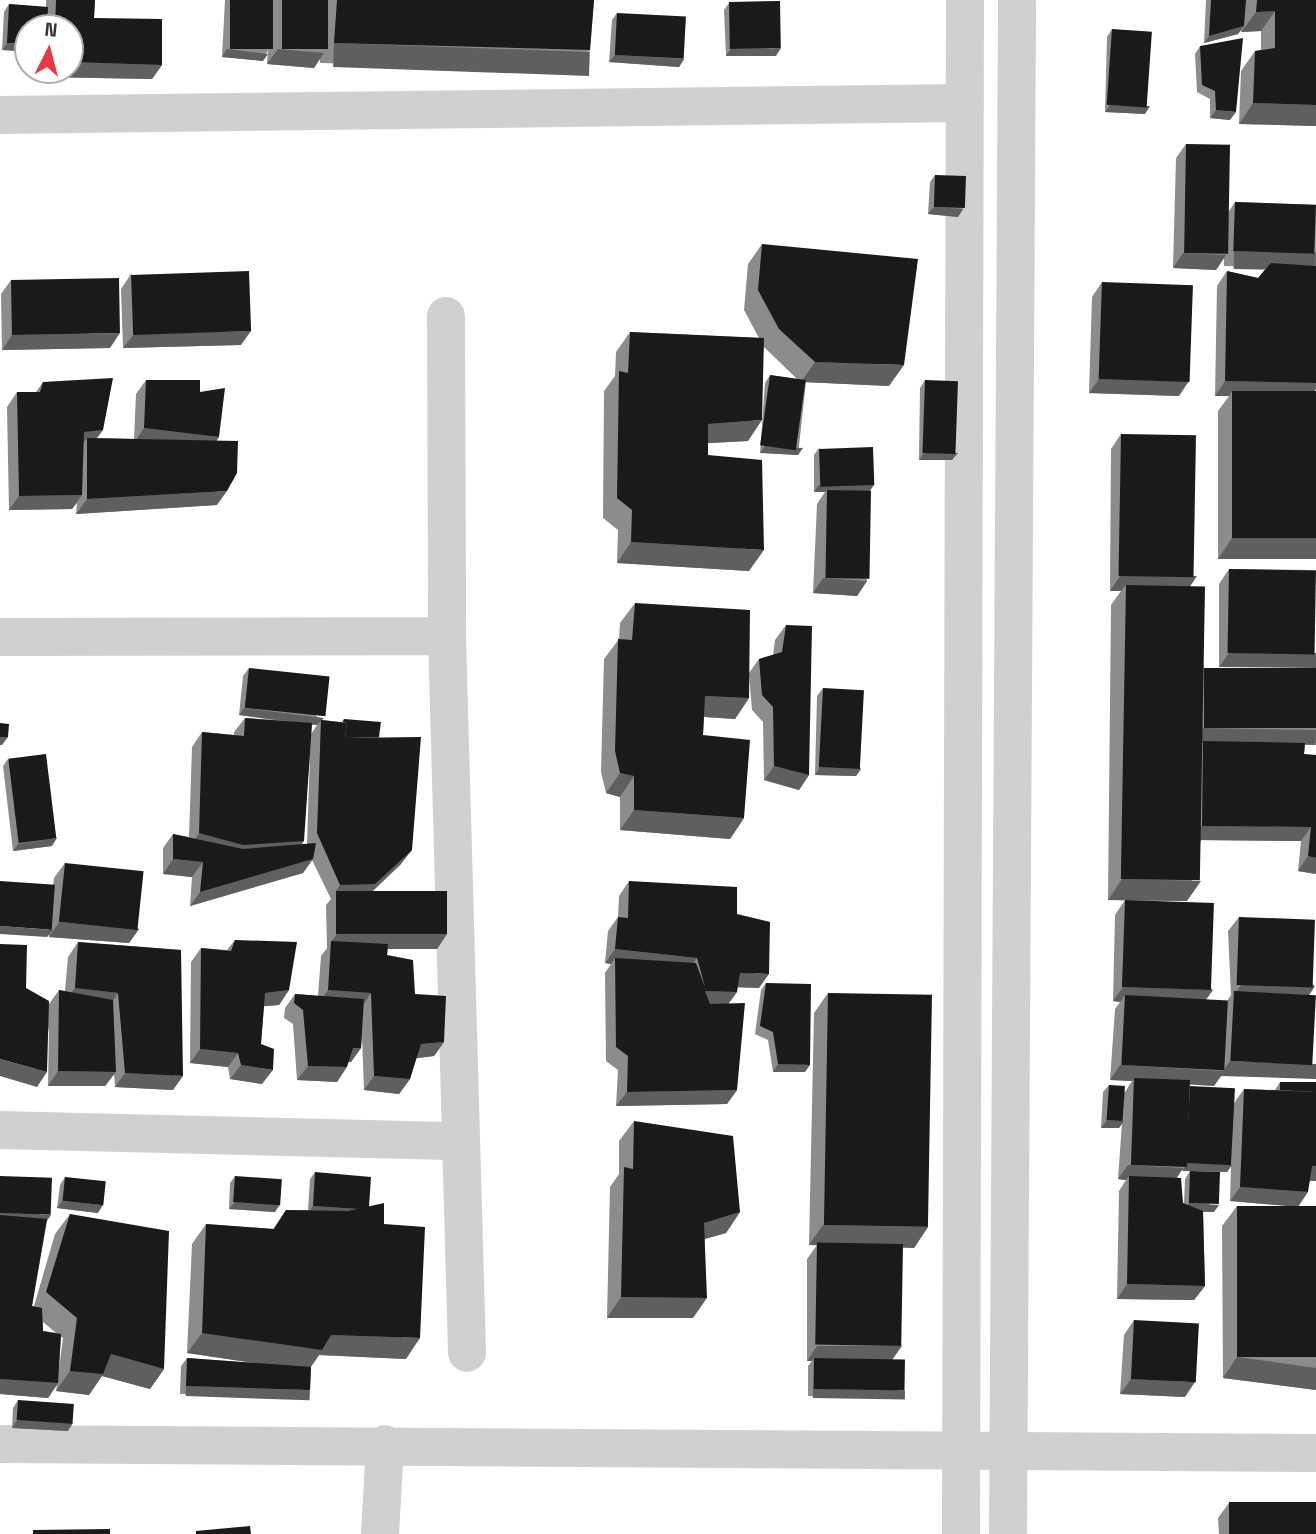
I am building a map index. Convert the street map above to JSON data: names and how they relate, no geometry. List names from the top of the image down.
{
  "north": "top"
}
